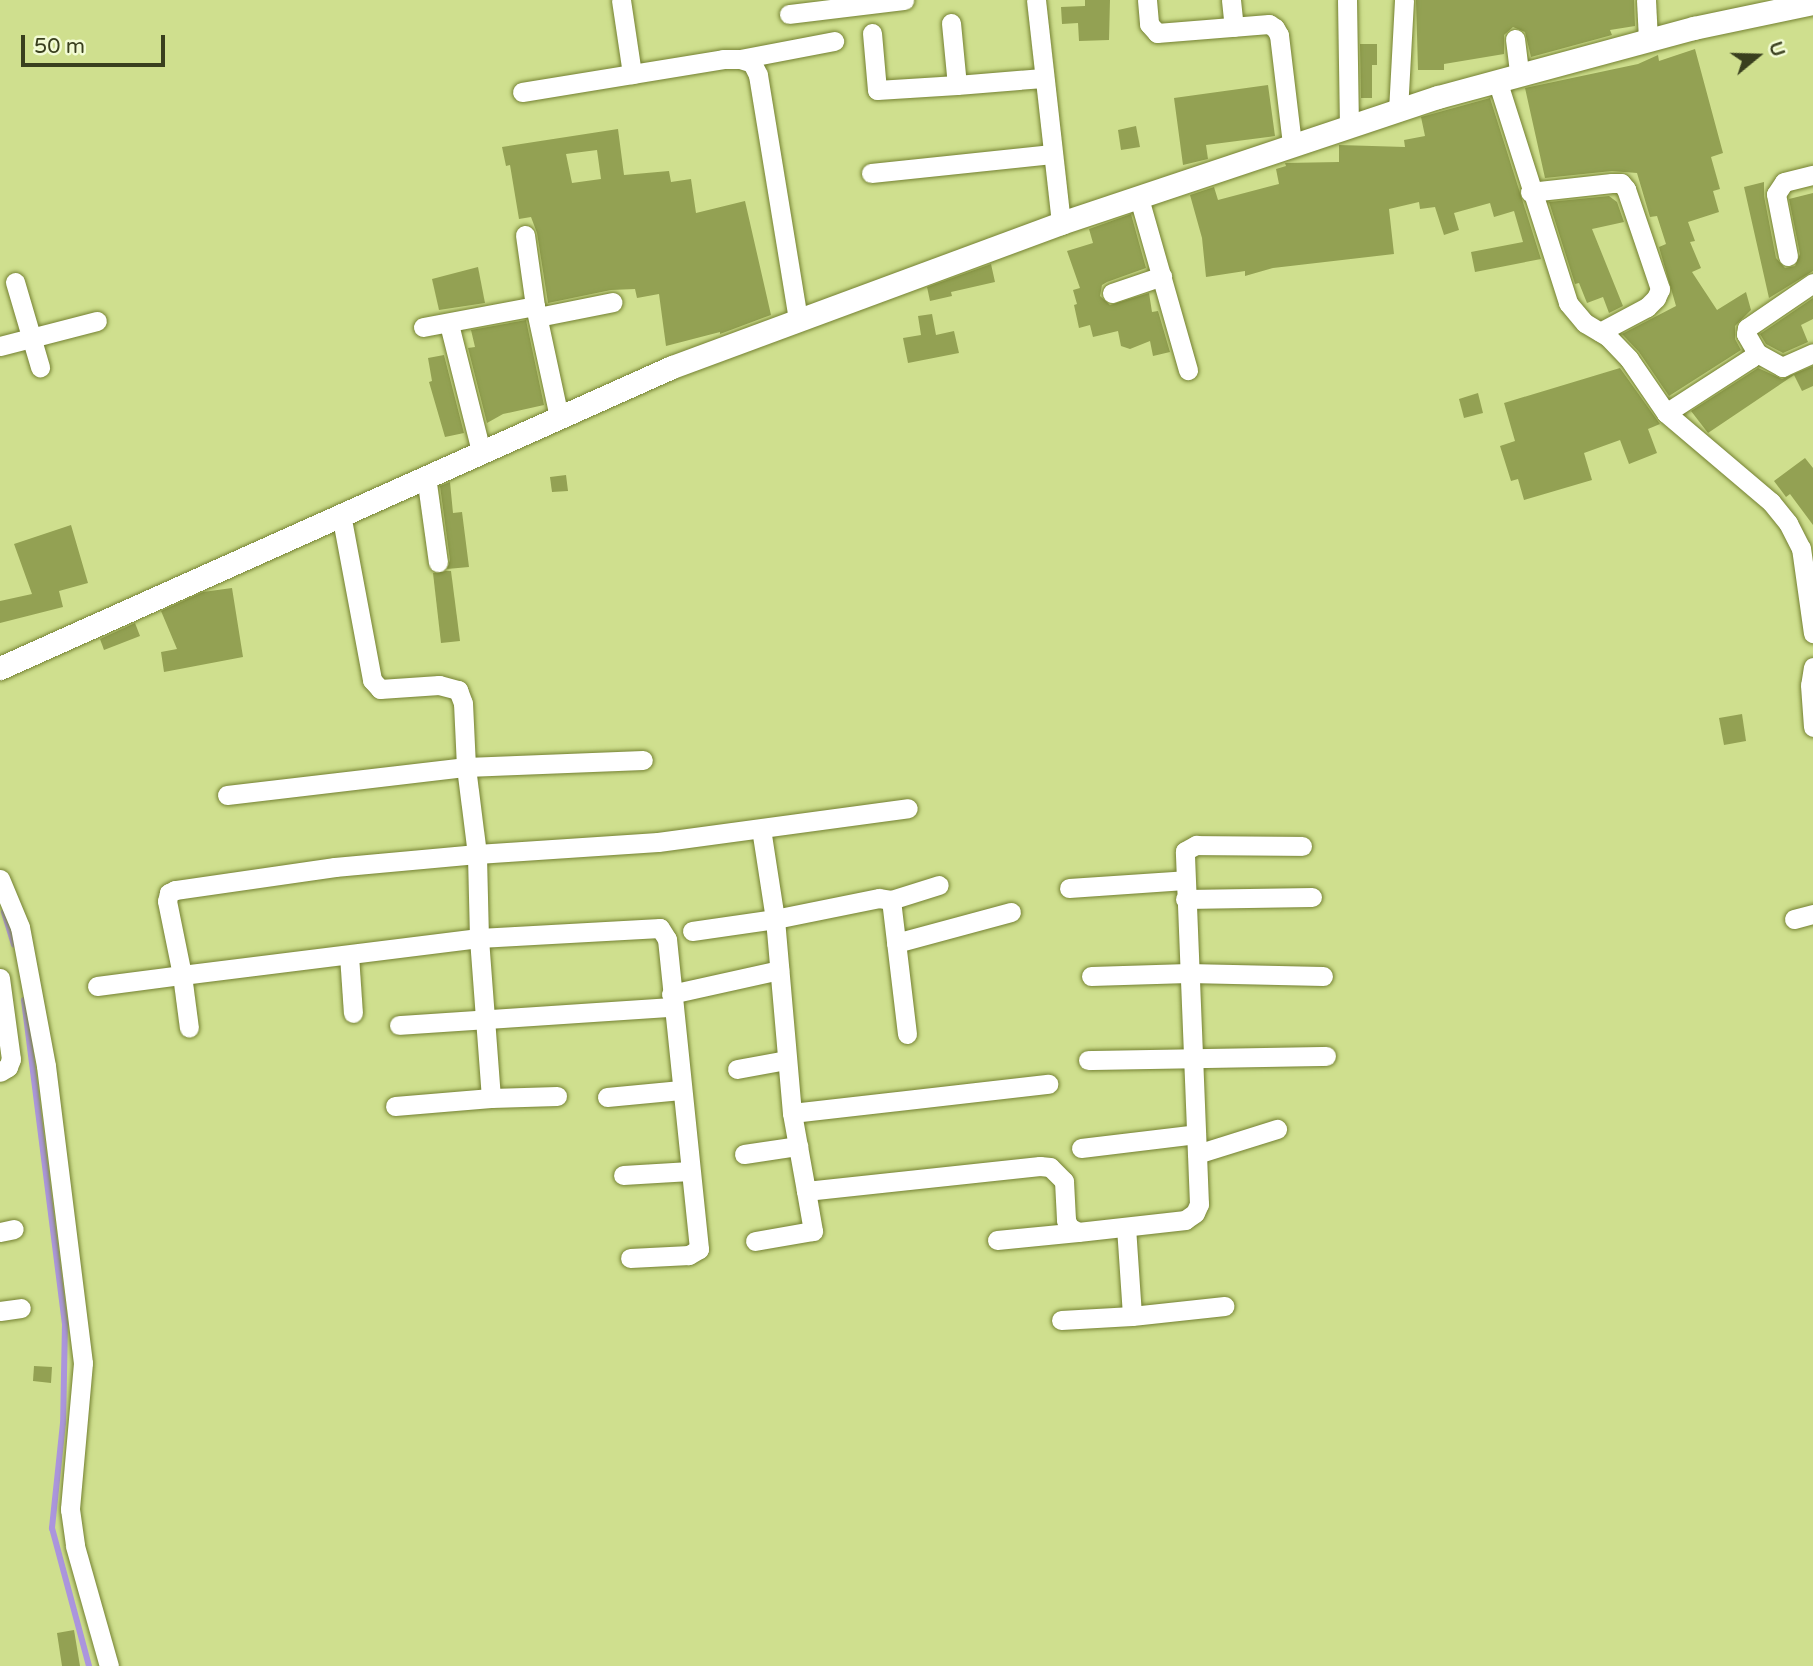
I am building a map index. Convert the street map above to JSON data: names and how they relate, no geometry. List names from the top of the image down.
{
  "scale_bar": "50 m",
  "north": "right"
}
